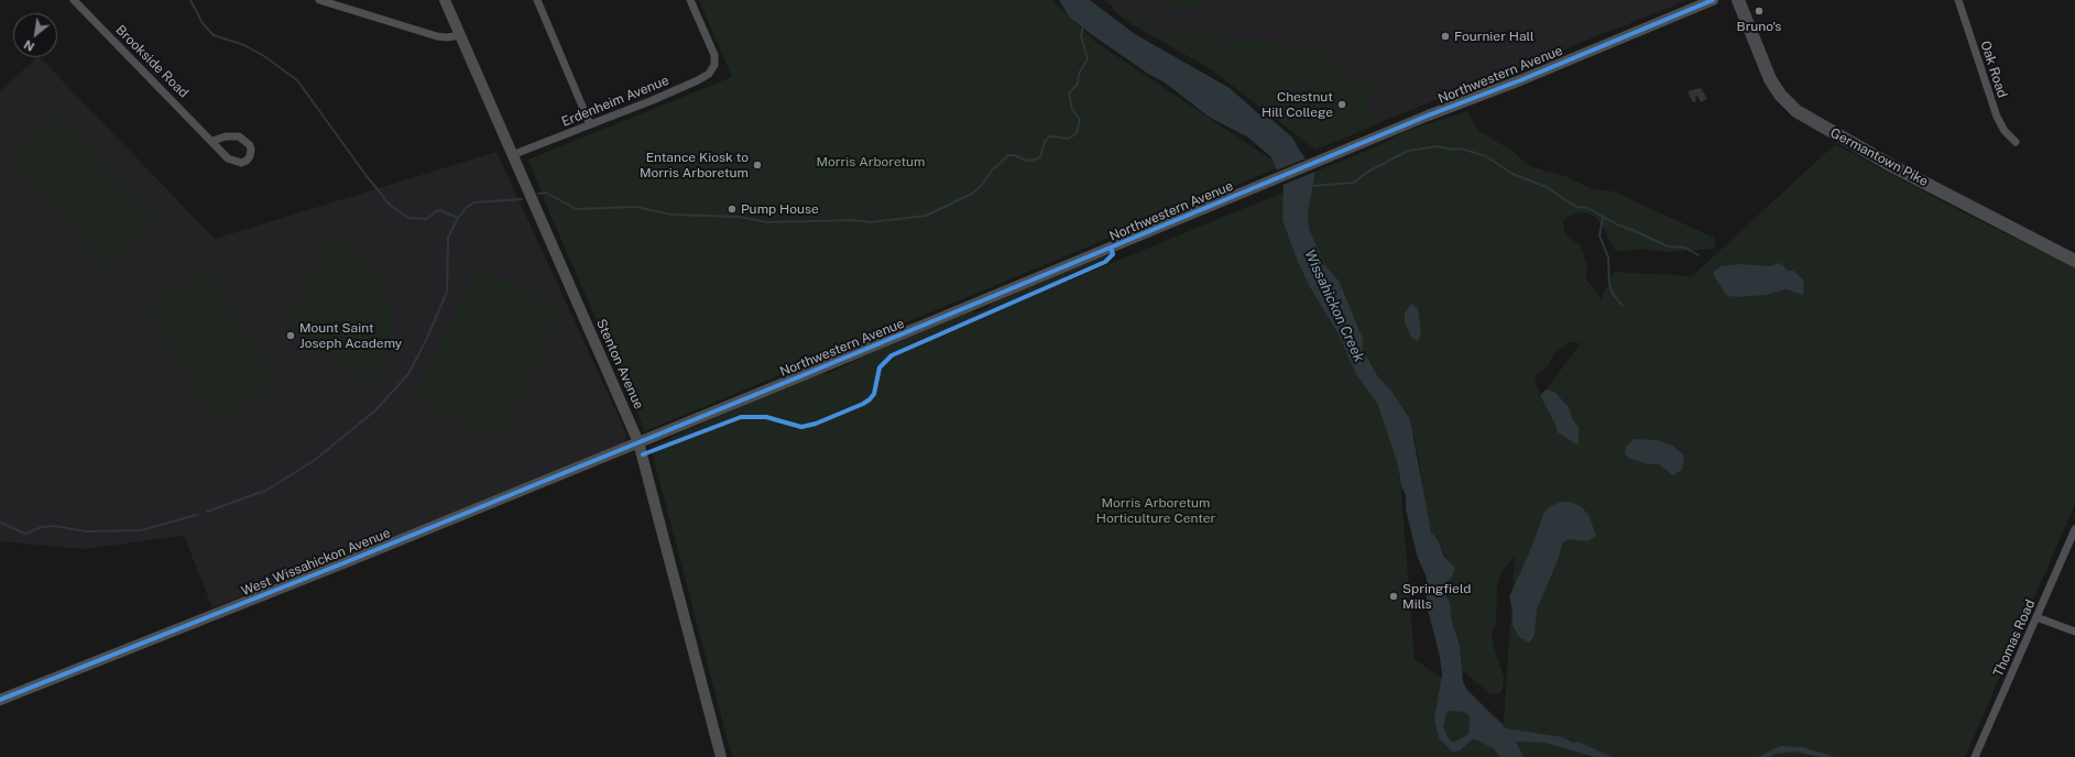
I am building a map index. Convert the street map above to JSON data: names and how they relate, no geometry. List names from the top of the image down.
{
  "streets": {
    "main road": ["Germantown Pike"],
    "street": [
      "Brookside Road",
      "Oak Road",
      "Northwestern Avenue",
      "Erdenheim Avenue",
      "Stenton Avenue",
      "West Wissahickon Avenue",
      "Thomas Road"
    ]
  },
  "crossings": [
    ["Northwestern Avenue", "Stenton Avenue"],
    ["Northwestern Avenue", "West Wissahickon Avenue"],
    ["Erdenheim Avenue", "Stenton Avenue"],
    ["Stenton Avenue", "West Wissahickon Avenue"]
  ],
  "water": ["Wissahickon Creek"],
  "parks": ["Morris Arboretum", "Morris Arboretum Horticulture Center"],
  "places": [
    "Bruno's",
    "Fournier Hall",
    "Chestnut Hill College",
    "Entance Kiosk to Morris Arboretum",
    "Pump House",
    "Mount Saint Joseph Academy",
    "Springfield Mills"
  ],
  "north": "bottom left"
}
